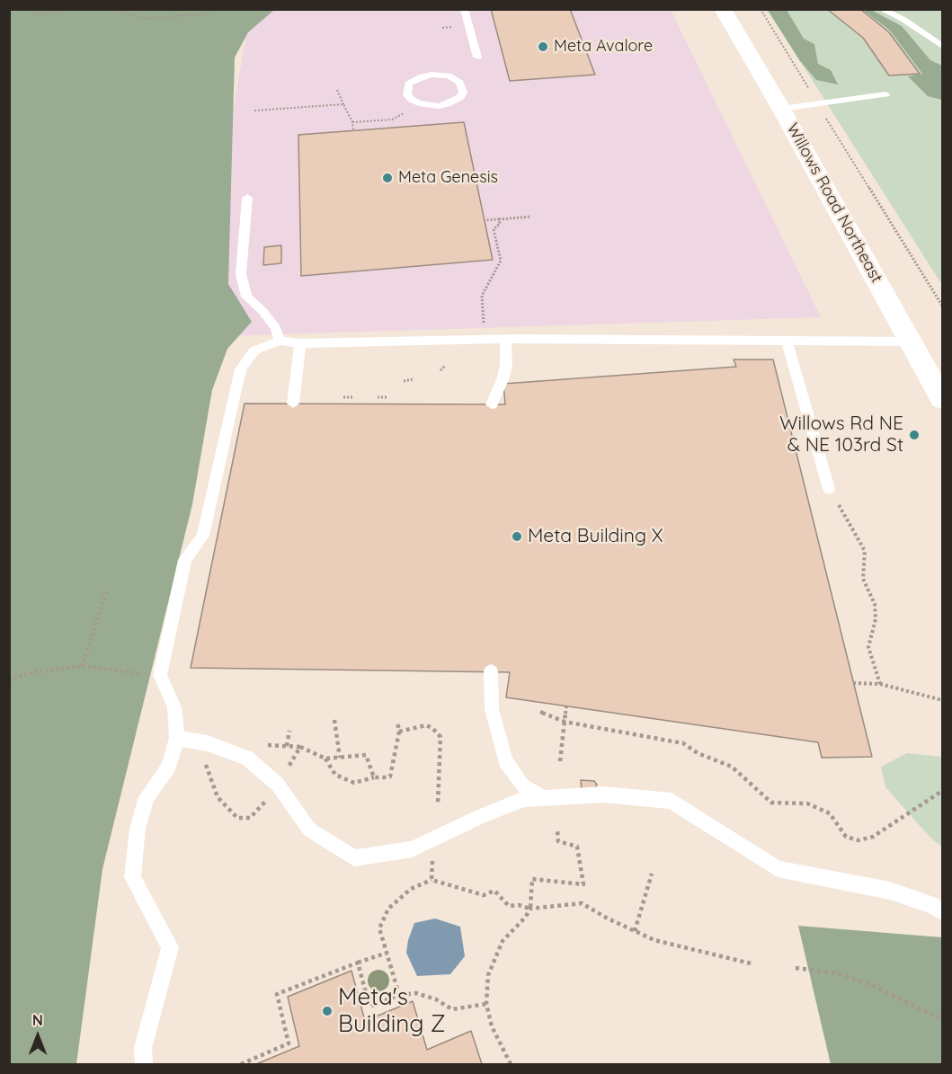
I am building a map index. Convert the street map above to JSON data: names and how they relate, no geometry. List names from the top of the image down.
{
  "streets": {
    "main road": ["Willows Road Northeast"]
  },
  "places": [
    "Meta Avalore",
    "Meta Genesis",
    "Willows Rd NE & NE 103rd St",
    "Meta Building X",
    "Meta's Building Z"
  ],
  "north": "top"
}
